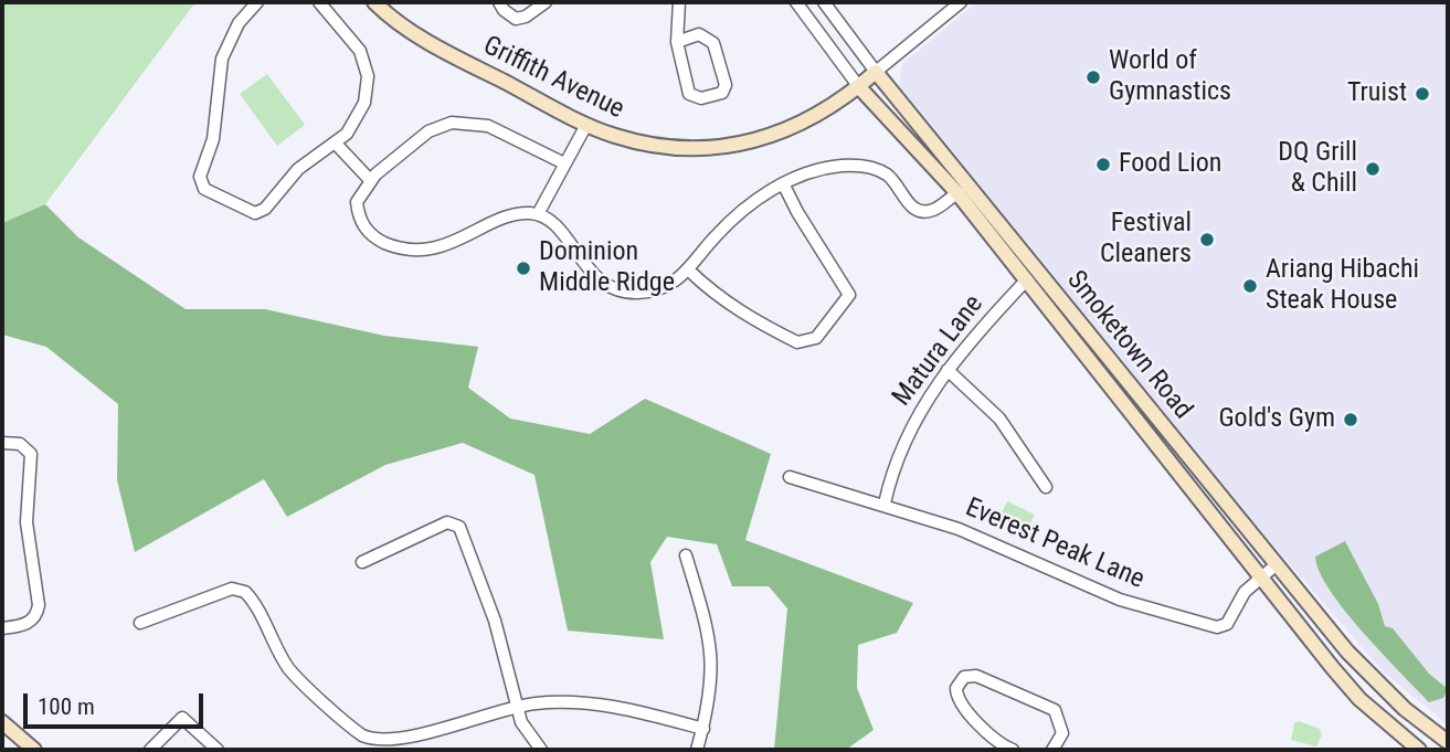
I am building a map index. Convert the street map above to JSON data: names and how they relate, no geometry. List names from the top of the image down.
{
  "streets": {
    "street": [
      "Griffith Avenue",
      "Smoketown Road",
      "Matura Lane",
      "Everest Peak Lane"
    ]
  },
  "crossings": [
    ["Griffith Avenue", "Smoketown Road"],
    ["Smoketown Road", "Matura Lane"],
    ["Smoketown Road", "Everest Peak Lane"],
    ["Matura Lane", "Everest Peak Lane"]
  ],
  "places": [
    "World of Gymnastics",
    "Truist",
    "Food Lion",
    "DQ Grill & Chill",
    "Festival Cleaners",
    "Dominion Middle Ridge",
    "Ariang Hibachi Steak House",
    "Gold's Gym"
  ],
  "scale_bar": "100 m"
}
